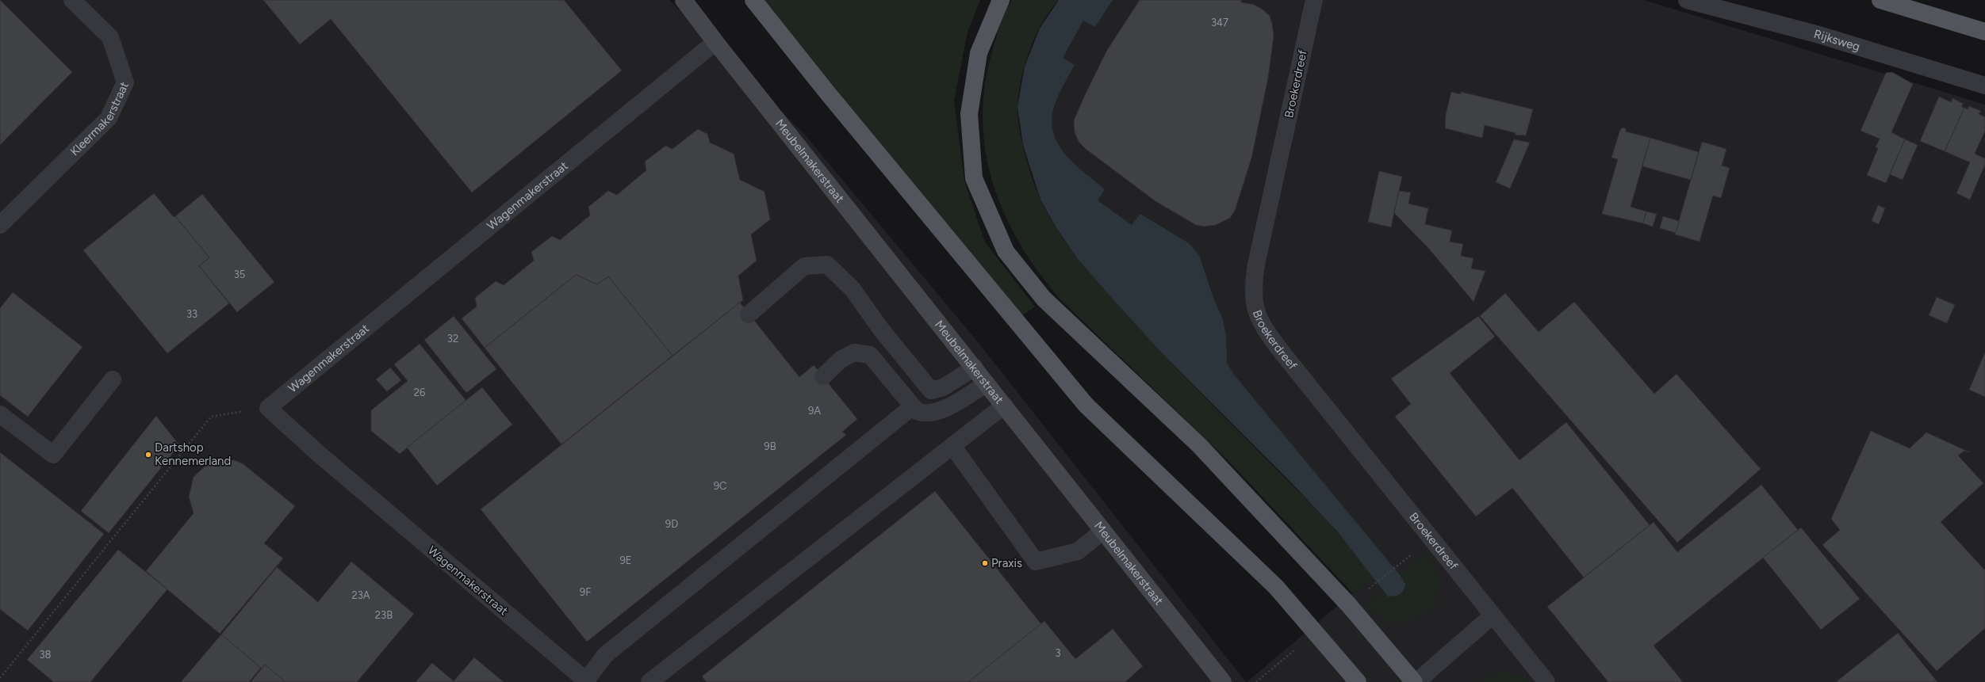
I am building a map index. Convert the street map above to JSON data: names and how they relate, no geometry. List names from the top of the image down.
{
  "streets": {
    "street": [
      "Rijksweg",
      "Broekerdreef",
      "Kleermakerstraat",
      "Meubelmakerstraat",
      "Wagenmakerstraat"
    ]
  },
  "crossings": [
    ["Meubelmakerstraat", "Wagenmakerstraat"]
  ],
  "places": ["Dartshop Kennemerland", "Praxis"],
  "house_numbers": [
    "347",
    "35",
    "33",
    "32",
    "26",
    "9A",
    "9B",
    "9C",
    "9D",
    "9E",
    "9F",
    "23A",
    "23B",
    "3",
    "38"
  ]
}
